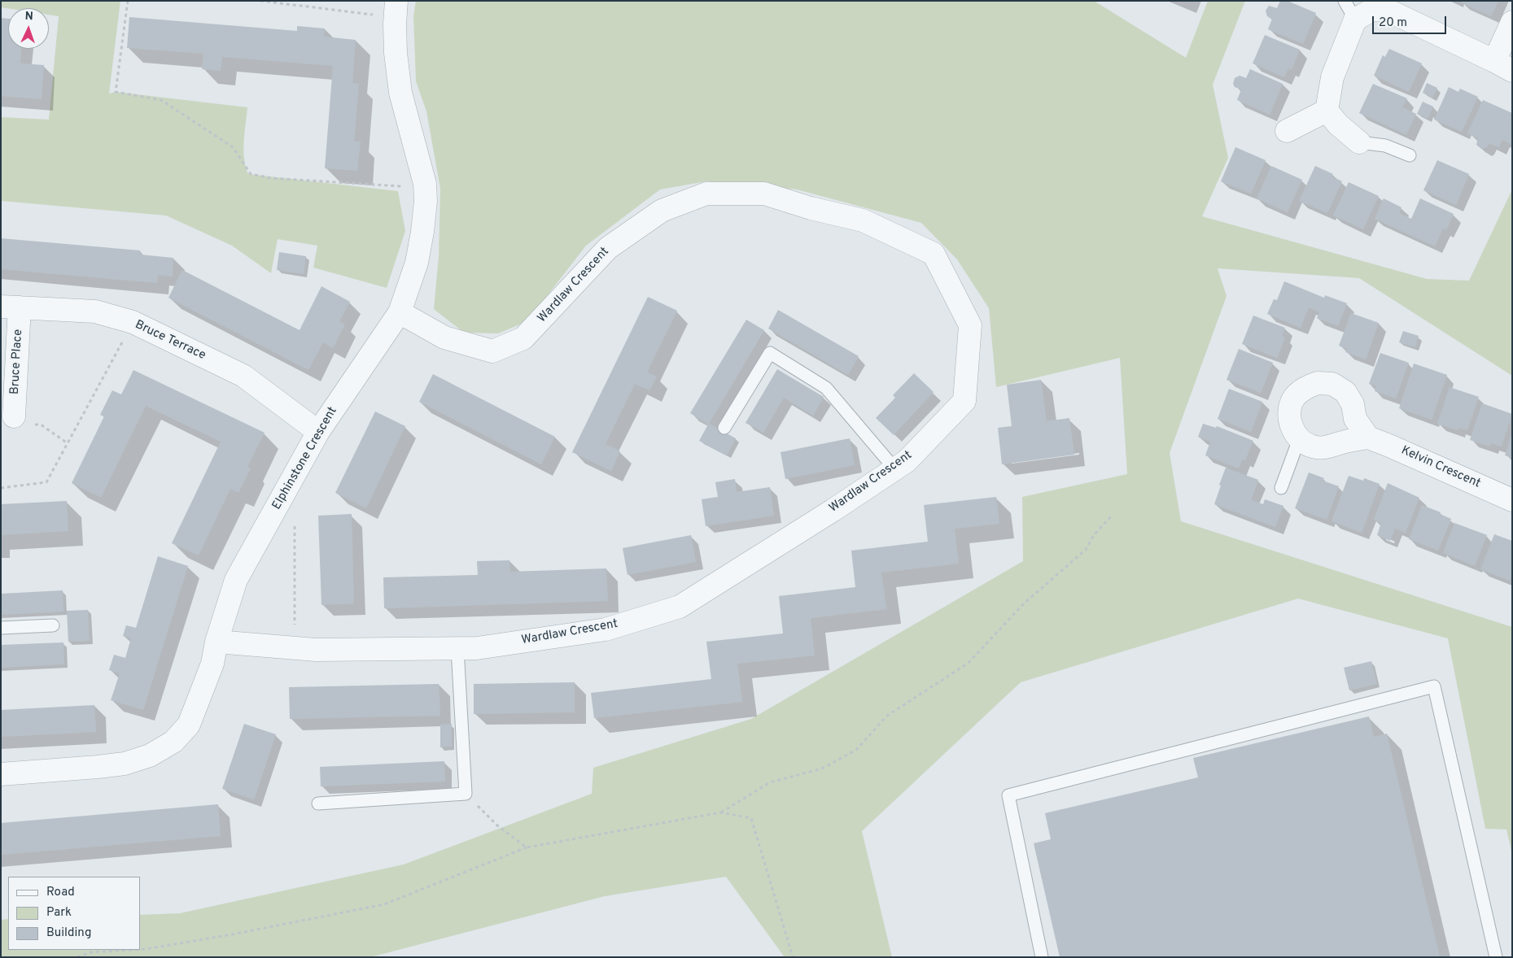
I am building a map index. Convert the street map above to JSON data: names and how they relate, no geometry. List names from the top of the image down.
{
  "streets": {
    "street": [
      "Wardlaw Crescent",
      "Bruce Terrace",
      "Bruce Place",
      "Elphinstone Crescent",
      "Kelvin Crescent"
    ]
  },
  "crossings": [
    ["Wardlaw Crescent", "Elphinstone Crescent"],
    ["Bruce Terrace", "Bruce Place"],
    ["Bruce Terrace", "Elphinstone Crescent"]
  ],
  "legend": ["Road", "Park", "Building"],
  "scale_bar": "20 m",
  "north": "top"
}
